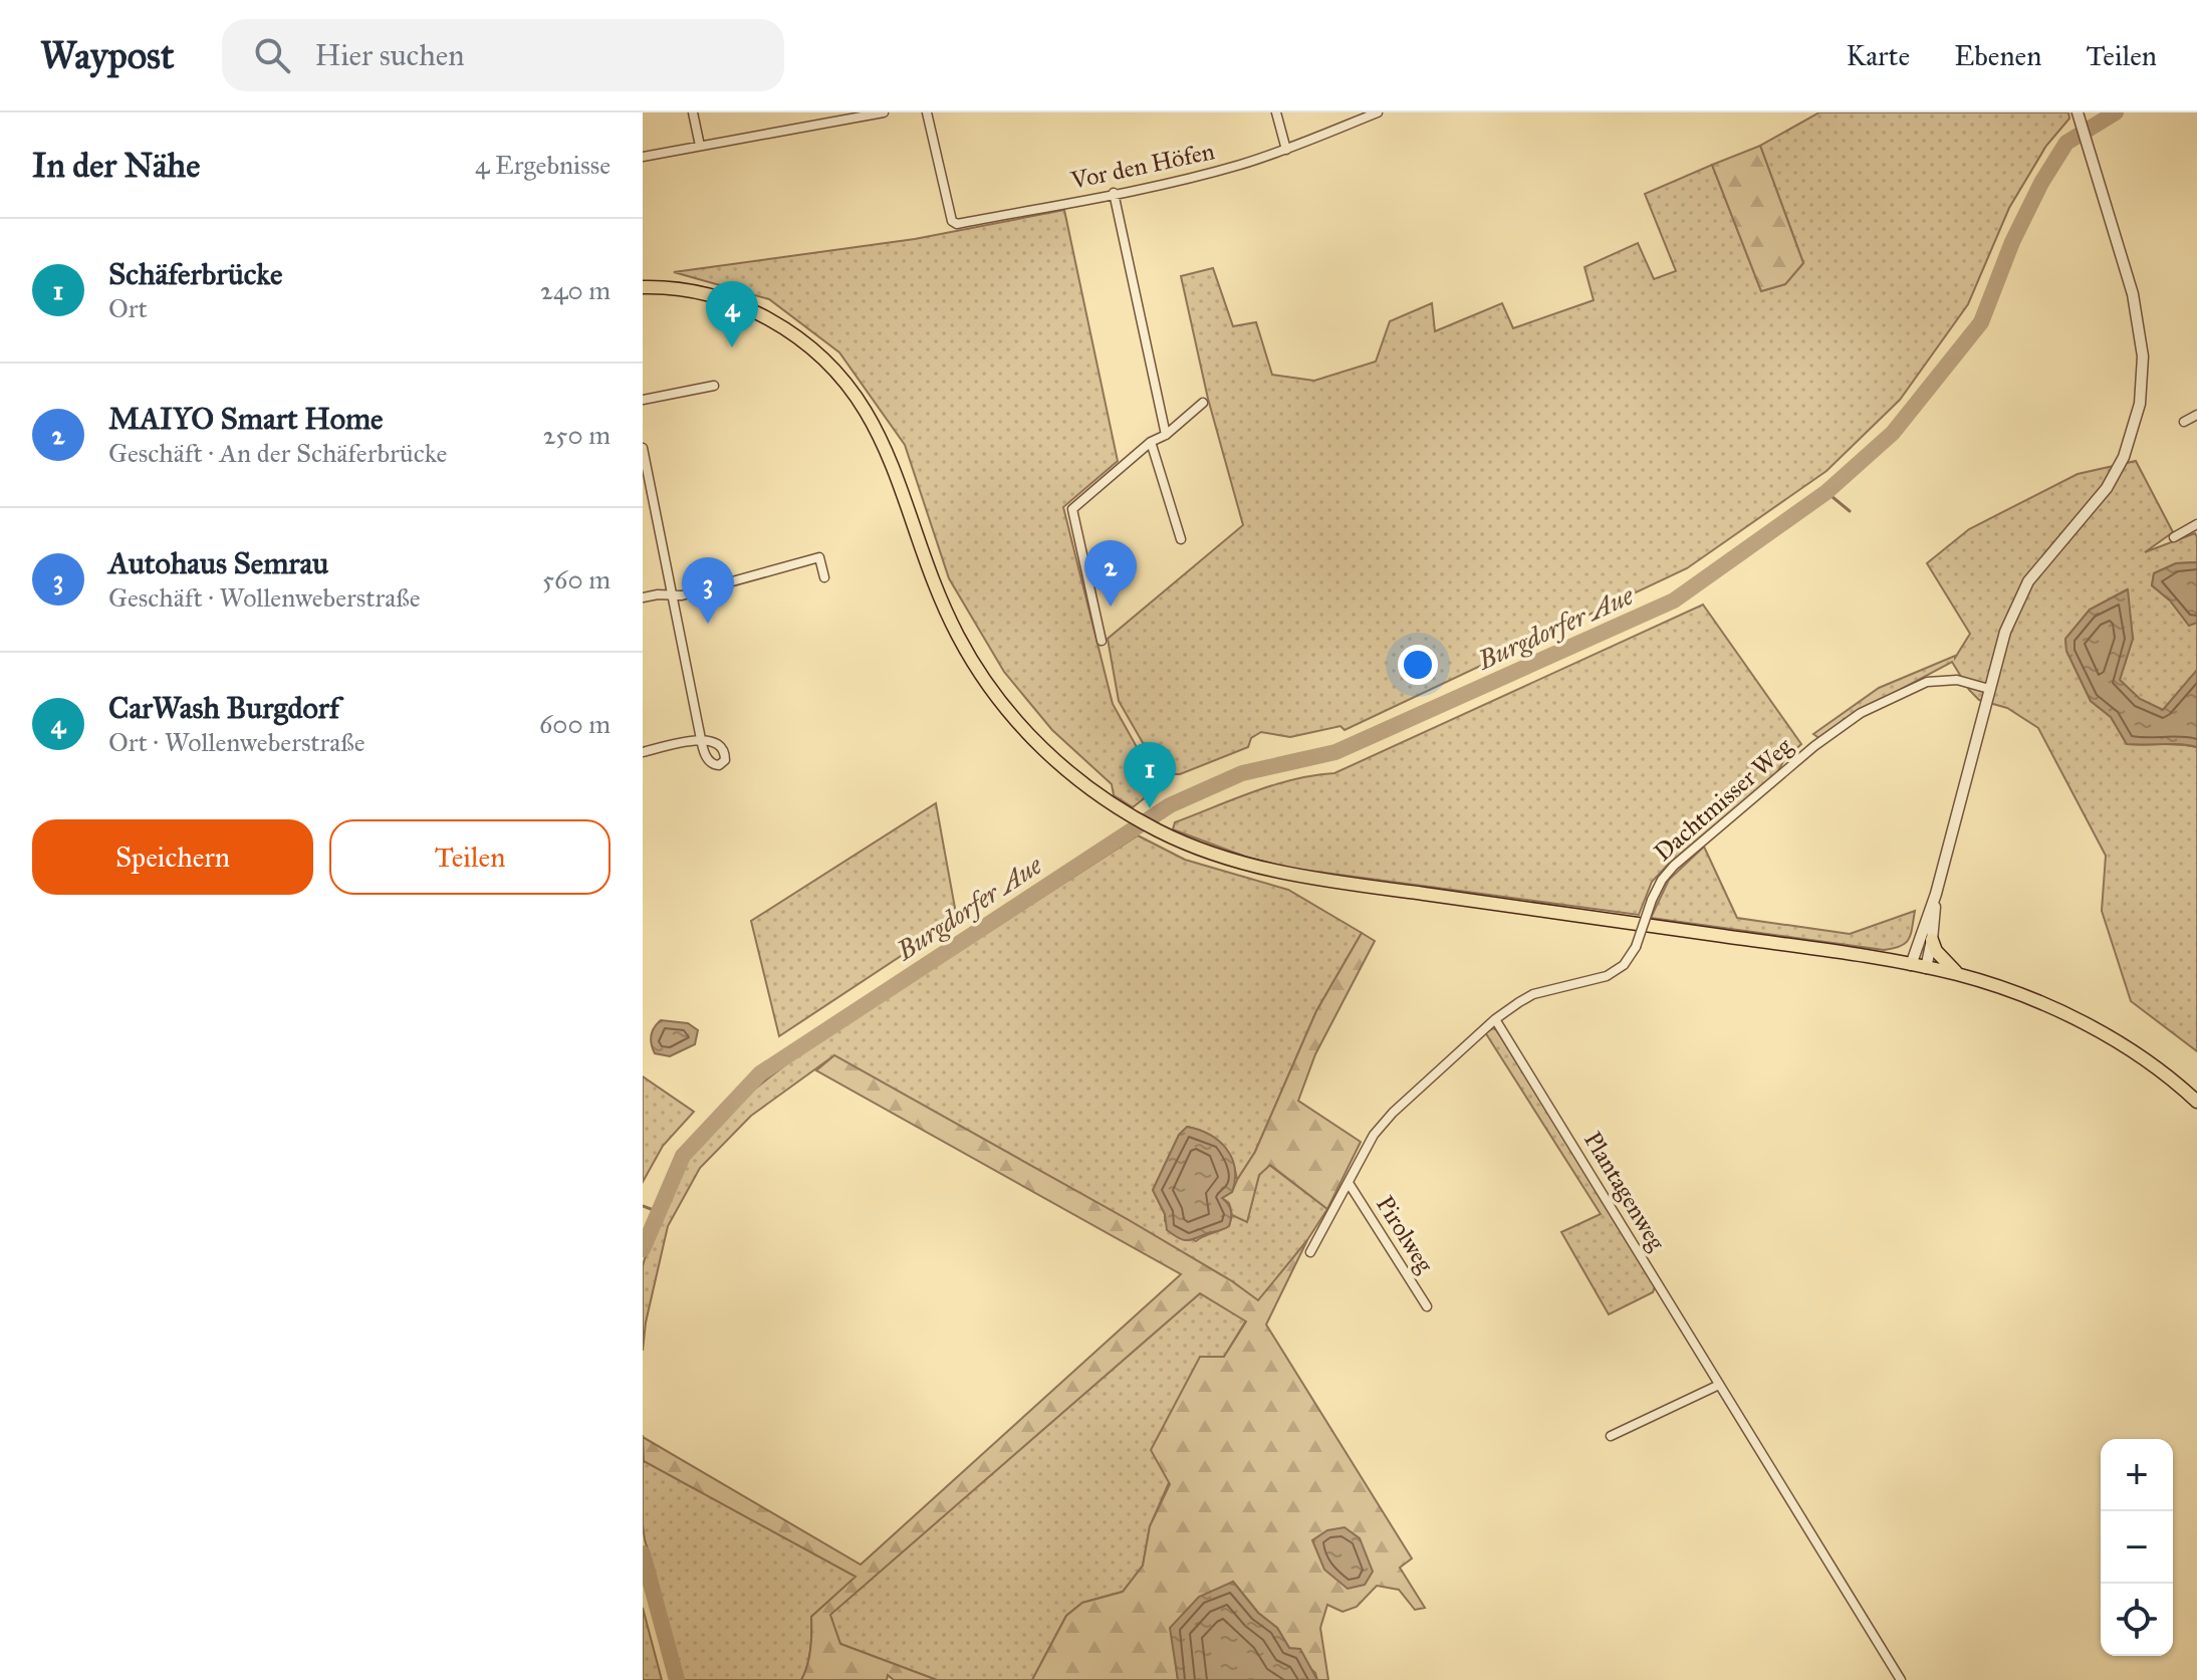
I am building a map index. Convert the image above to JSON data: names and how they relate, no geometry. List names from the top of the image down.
{
  "streets": {
    "street": [
      "Vor den Höfen",
      "Dachtmisser Weg",
      "Plantagenweg",
      "Pirolweg"
    ]
  },
  "crossings": [
    ["Dachtmisser Weg", "Plantagenweg"],
    ["Dachtmisser Weg", "Pirolweg"]
  ],
  "water": ["Burgdorfer Aue"],
  "page": {
    "header": "Waypost",
    "search": "Hier suchen",
    "nav": ["Karte", "Ebenen", "Teilen"],
    "heading": ["In der Nähe", "4 Ergebnisse"],
    "list": [
      {
        "mark": "1",
        "name": "Schäferbrücke",
        "note": "Ort",
        "value": "240 m"
      },
      {
        "mark": "2",
        "name": "MAIYO Smart Home",
        "note": "Geschäft · An der Schäferbrücke",
        "value": "250 m"
      },
      {
        "mark": "3",
        "name": "Autohaus Semrau",
        "note": "Geschäft · Wollenweberstraße",
        "value": "560 m"
      },
      {
        "mark": "4",
        "name": "CarWash Burgdorf",
        "note": "Ort · Wollenweberstraße",
        "value": "600 m"
      }
    ],
    "pins": [
      "4",
      "2",
      "3",
      "1"
    ],
    "buttons": ["Speichern", "Teilen"],
    "map_buttons": ["+", "−"]
  }
}
